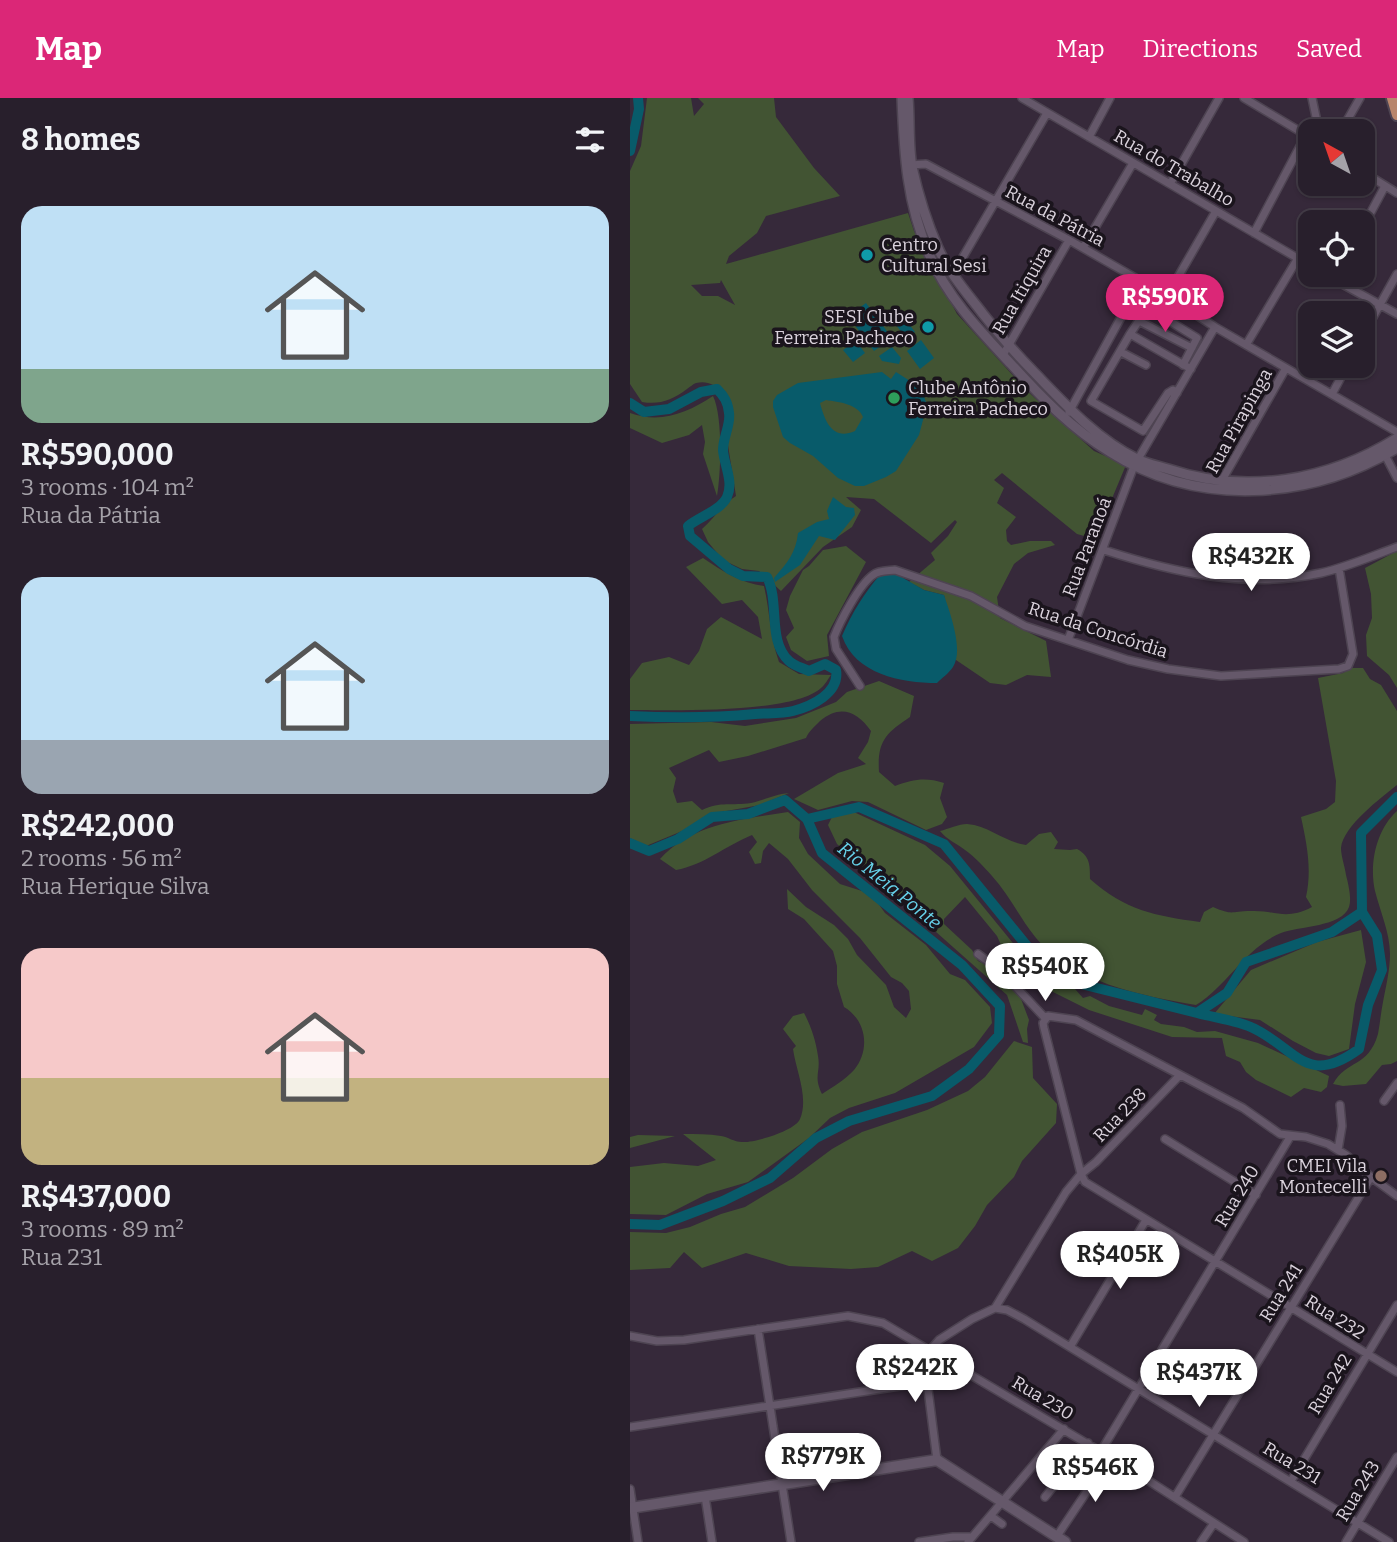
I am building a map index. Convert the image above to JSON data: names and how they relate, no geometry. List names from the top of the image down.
{
  "streets": {
    "street": [
      "Rua do Trabalho",
      "Rua da Pátria",
      "Rua Itiquira",
      "Rua Pirapinga",
      "Rua Paranoá",
      "Rua da Concórdia",
      "Rua 238",
      "Rua 240",
      "Rua 241",
      "Rua 232",
      "Rua 242",
      "Rua 230",
      "Rua 231",
      "Rua 243"
    ]
  },
  "crossings": [
    ["Rua da Pátria", "Rua Itiquira"],
    ["Rua da Pátria", "Rua Pirapinga"],
    ["Rua Paranoá", "Rua da Concórdia"],
    ["Rua 238", "Rua 232"],
    ["Rua 238", "Rua 231"],
    ["Rua 240", "Rua 232"],
    ["Rua 240", "Rua 230"],
    ["Rua 240", "Rua 231"],
    ["Rua 241", "Rua 232"],
    ["Rua 241", "Rua 230"],
    ["Rua 241", "Rua 231"],
    ["Rua 232", "Rua 242"],
    ["Rua 242", "Rua 231"],
    ["Rua 231", "Rua 243"]
  ],
  "water": ["Rio Meia Ponte"],
  "places": [
    "Centro Cultural Sesi",
    "SESI Clube Ferreira Pacheco",
    "Clube Antônio Ferreira Pacheco",
    "CMEI Vila Montecelli"
  ],
  "north": "top left",
  "page": {
    "header": "Map",
    "nav": ["Map", "Directions", "Saved"],
    "heading": "8 homes",
    "list": [
      {
        "name": "R$590,000",
        "note": "3 rooms · 104 m² · Rua da Pátria"
      },
      {
        "name": "R$242,000",
        "note": "2 rooms · 56 m² · Rua Herique Silva"
      },
      {
        "name": "R$437,000",
        "note": "3 rooms · 89 m² · Rua 231"
      }
    ],
    "price": [
      "R$590K",
      "R$432K",
      "R$540K",
      "R$405K",
      "R$242K",
      "R$437K",
      "R$779K",
      "R$546K"
    ]
  }
}
